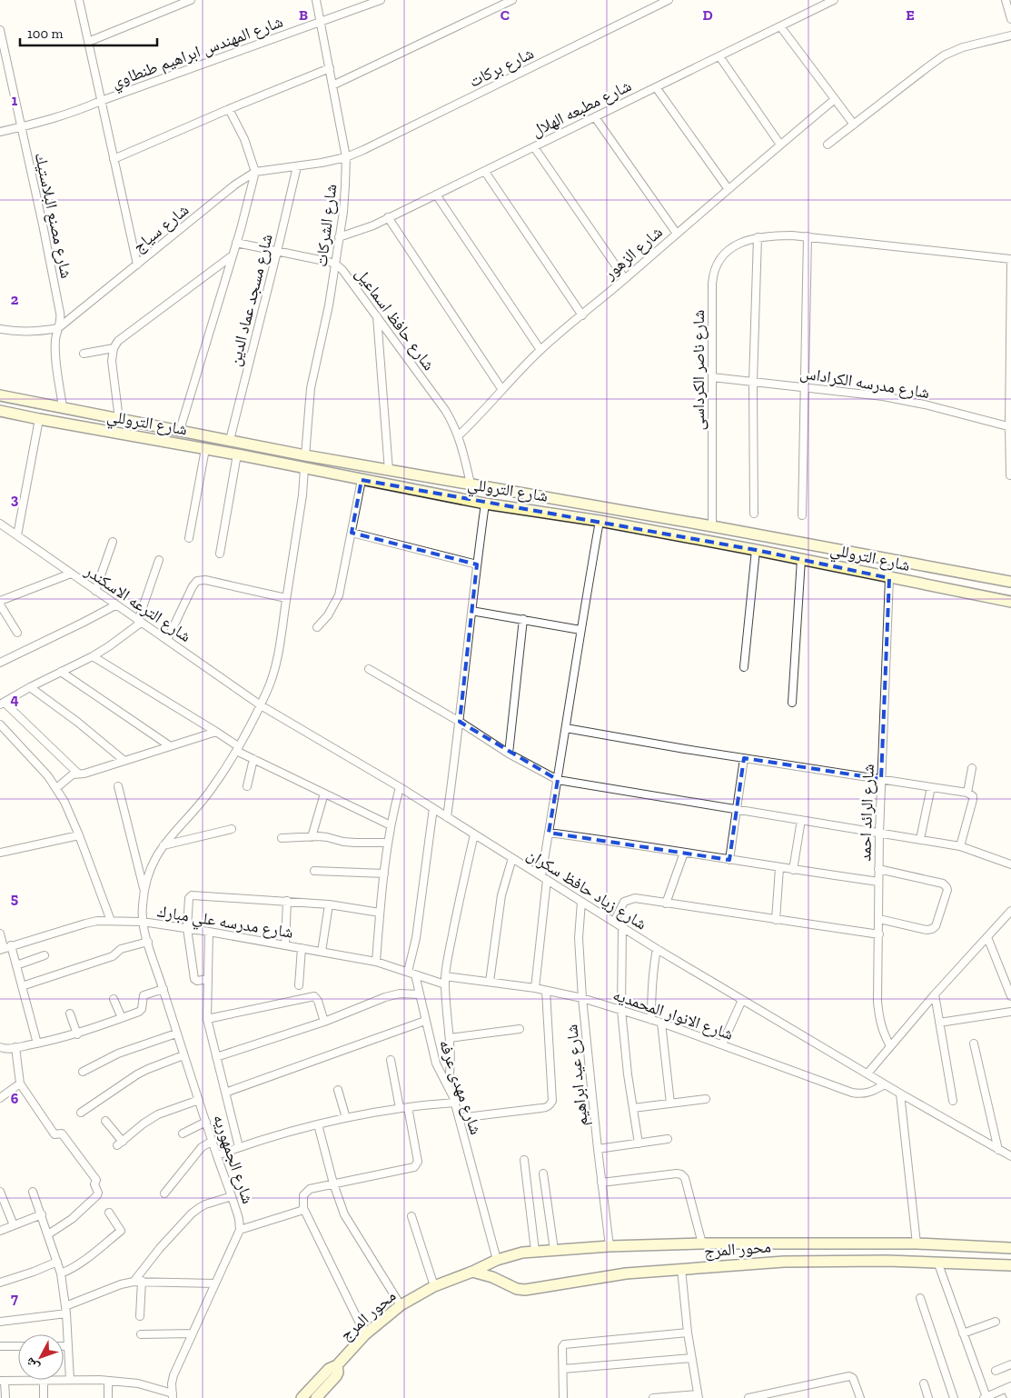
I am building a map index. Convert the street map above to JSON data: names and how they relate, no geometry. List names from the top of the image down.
{
  "streets": {
    "street": [
      "شارع المهندس ابراهيم طنطاوي",
      "شارع بركات",
      "شارع مطبعه الهلال",
      "شارع مصنع البلاستيك",
      "شارع الشركات",
      "شارع سياج",
      "شارع الزهور",
      "شارع مسجد عماد الدين",
      "شارع حافظ اسماعيل",
      "شارع ناصر الكرداسى",
      "شارع مدرسه الكراداس",
      "شارع التروللي",
      "شارع الترعه الاسكندر",
      "شارع الرائد احمد",
      "شارع زياد حافظ سكران",
      "شارع مدرسه علي مبارك",
      "شارع الانوار المحمديه",
      "شارع عيد ابراهيم",
      "شارع مهدى عرفه",
      "شارع الجمهوريه",
      "محور المرج"
    ]
  },
  "crossings": [
    ["شارع المهندس ابراهيم طنطاوي", "شارع مصنع البلاستيك"],
    ["شارع المهندس ابراهيم طنطاوي", "شارع الشركات"],
    ["شارع بركات", "شارع الشركات"],
    ["شارع بركات", "شارع سياج"],
    ["شارع مطبعه الهلال", "شارع الشركات"],
    ["شارع مصنع البلاستيك", "شارع سياج"],
    ["شارع مصنع البلاستيك", "شارع التروللي"],
    ["شارع الشركات", "شارع سياج"],
    ["شارع الشركات", "شارع حافظ اسماعيل"],
    ["شارع الشركات", "شارع التروللي"],
    ["شارع سياج", "شارع مسجد عماد الدين"],
    ["شارع الزهور", "شارع حافظ اسماعيل"],
    ["شارع مسجد عماد الدين", "شارع حافظ اسماعيل"],
    ["شارع مسجد عماد الدين", "شارع التروللي"],
    ["شارع حافظ اسماعيل", "شارع التروللي"],
    ["شارع ناصر الكرداسى", "شارع مدرسه الكراداس"],
    ["شارع ناصر الكرداسى", "شارع التروللي"],
    ["شارع التروللي", "شارع الرائد احمد"],
    ["شارع الترعه الاسكندر", "شارع زياد حافظ سكران"],
    ["شارع زياد حافظ سكران", "شارع الانوار المحمديه"],
    ["شارع زياد حافظ سكران", "شارع عيد ابراهيم"],
    ["شارع مدرسه علي مبارك", "شارع مهدى عرفه"],
    ["شارع مدرسه علي مبارك", "شارع الجمهوريه"],
    ["شارع الانوار المحمديه", "شارع عيد ابراهيم"],
    ["شارع عيد ابراهيم", "محور المرج"],
    ["شارع مهدى عرفه", "محور المرج"]
  ],
  "scale_bar": "100 m",
  "north": "bottom left",
  "grid": {
    "columns": [
      "B",
      "C",
      "D",
      "E"
    ],
    "rows": [
      "1",
      "2",
      "3",
      "4",
      "5",
      "6",
      "7"
    ]
  }
}
